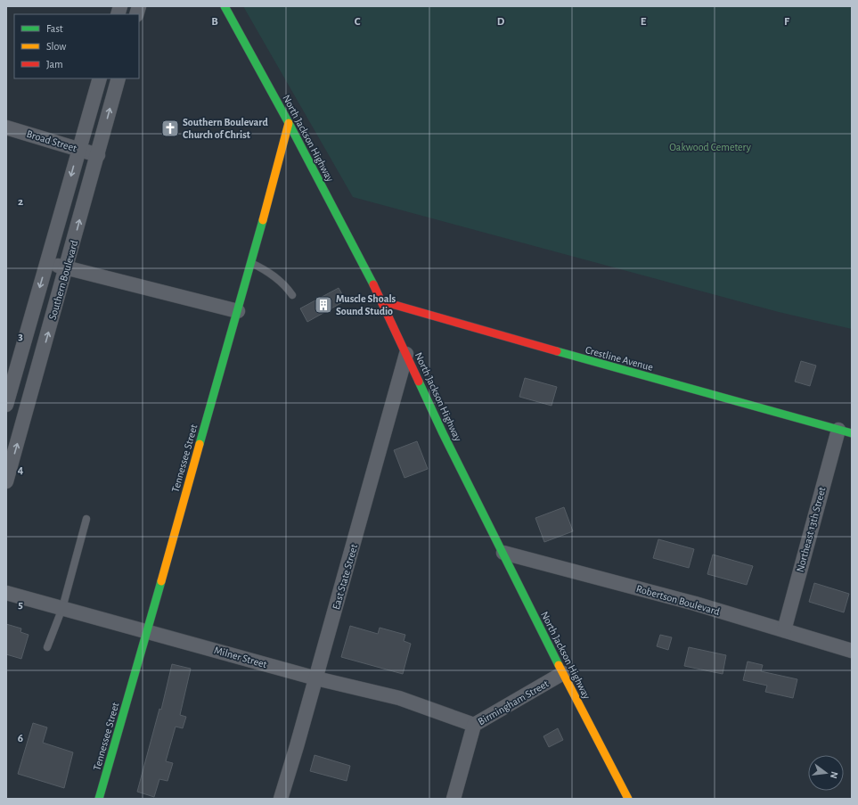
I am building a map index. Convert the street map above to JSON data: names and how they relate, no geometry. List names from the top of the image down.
{
  "streets": {
    "street": [
      "North Jackson Highway",
      "Broad Street",
      "Southern Boulevard",
      "Crestline Avenue",
      "Tennessee Street",
      "Northeast 13th Street",
      "East State Street",
      "Robertson Boulevard",
      "Milner Street",
      "Birmingham Street"
    ]
  },
  "crossings": [
    ["North Jackson Highway", "Crestline Avenue"],
    ["North Jackson Highway", "Tennessee Street"],
    ["North Jackson Highway", "East State Street"],
    ["North Jackson Highway", "Robertson Boulevard"],
    ["North Jackson Highway", "Birmingham Street"],
    ["Broad Street", "Southern Boulevard"],
    ["Crestline Avenue", "Northeast 13th Street"],
    ["Tennessee Street", "Milner Street"],
    ["Northeast 13th Street", "Robertson Boulevard"],
    ["East State Street", "Milner Street"],
    ["Milner Street", "Birmingham Street"]
  ],
  "parks": ["Oakwood Cemetery"],
  "places": {
    "church": ["Southern Boulevard Church of Christ"],
    "building": ["Muscle Shoals Sound Studio"]
  },
  "legend": ["Fast", "Slow", "Jam"],
  "north": "right",
  "grid": {
    "columns": [
      "B",
      "C",
      "D",
      "E",
      "F"
    ],
    "rows": [
      "2",
      "3",
      "4",
      "5",
      "6"
    ]
  }
}
